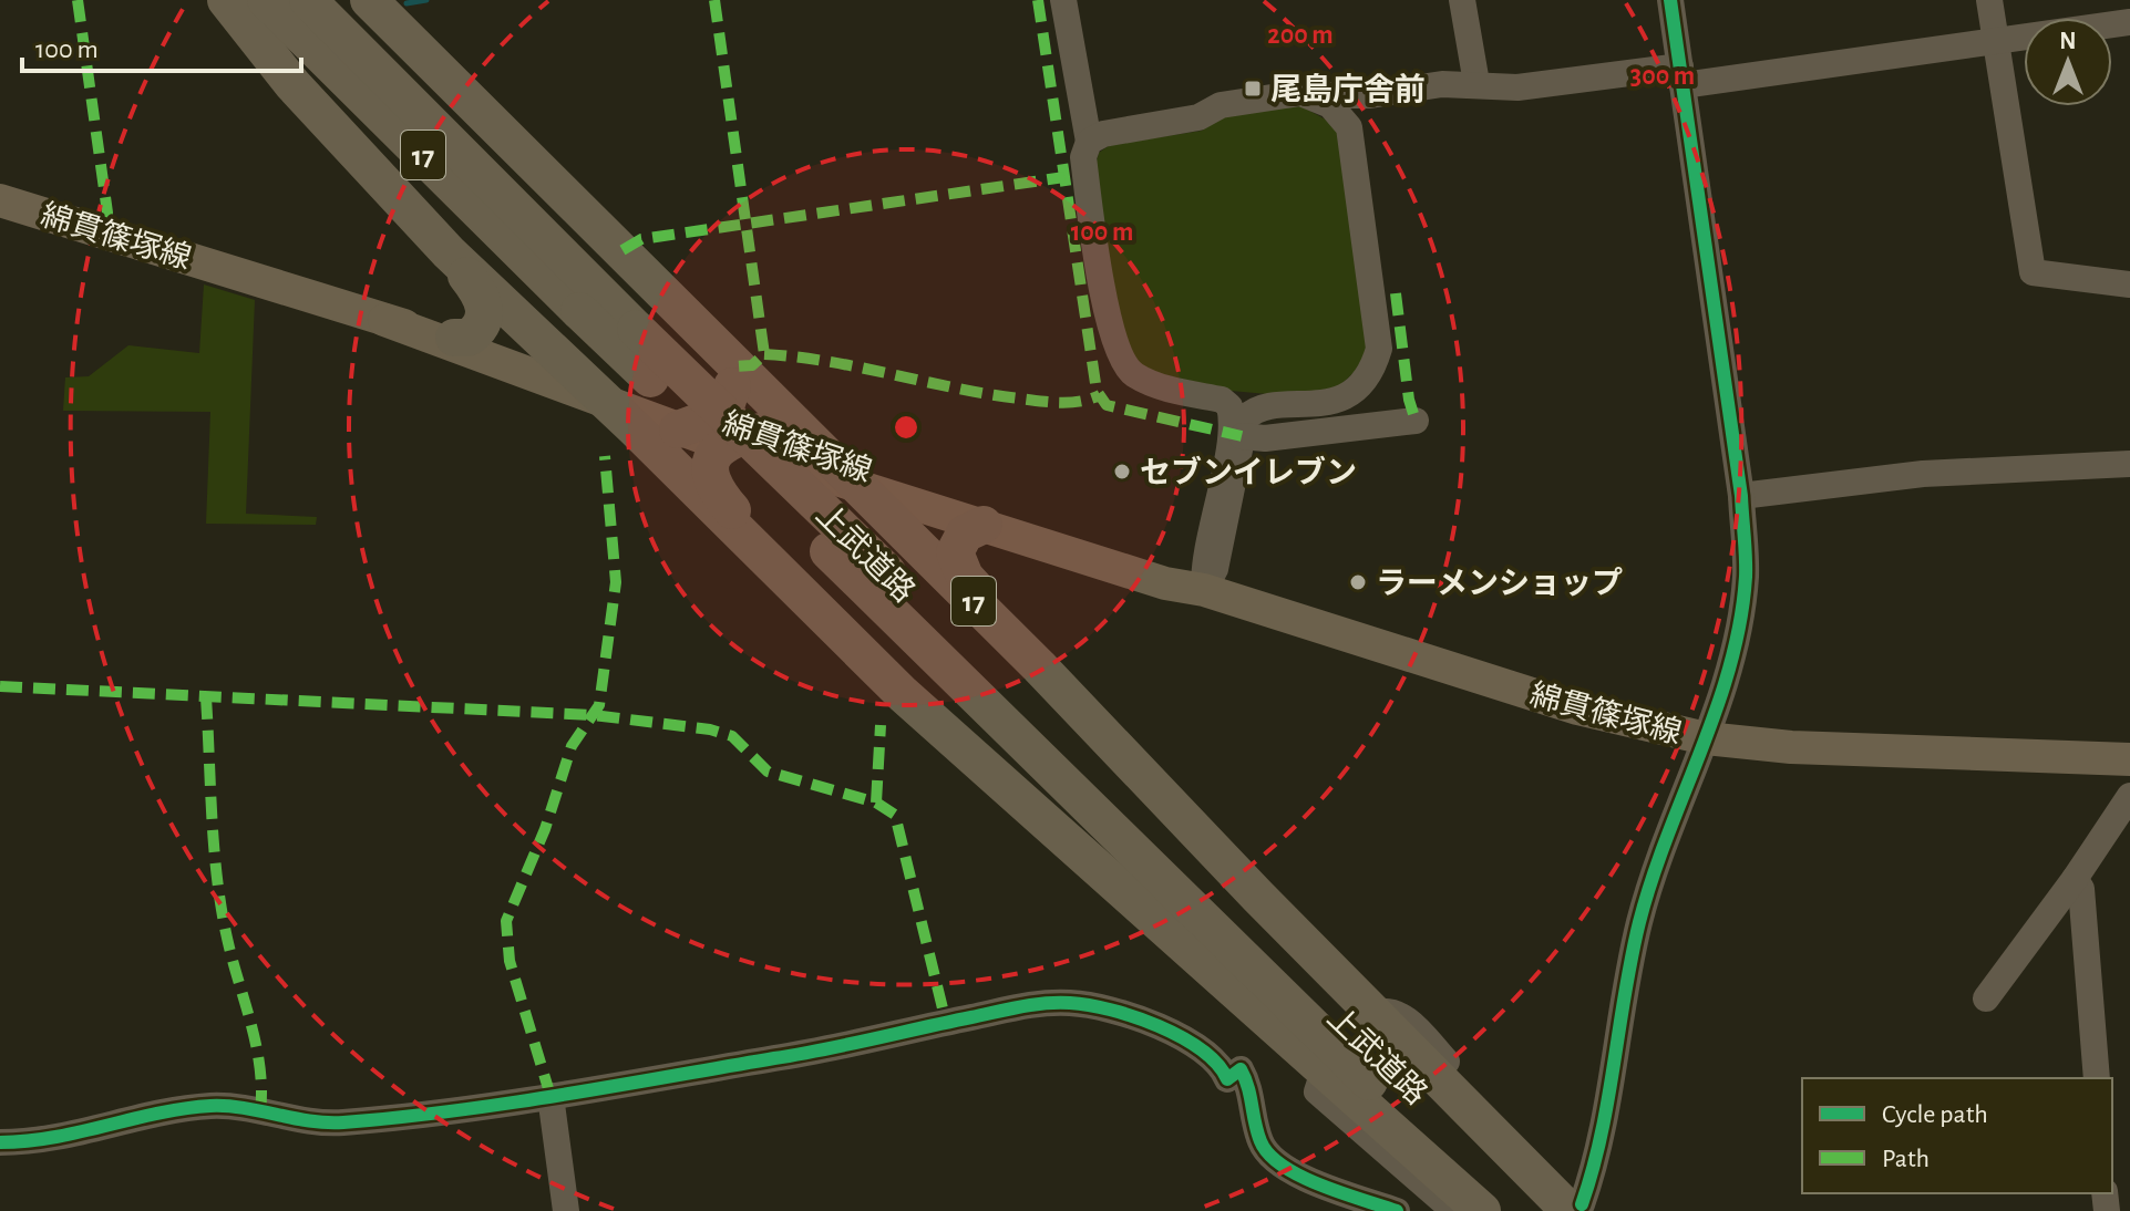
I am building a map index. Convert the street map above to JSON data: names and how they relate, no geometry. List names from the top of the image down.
{
  "streets": {
    "highway": ["17", "上武道路"],
    "main road": ["綿貫篠塚線"]
  },
  "crossings": [
    ["17", "綿貫篠塚線"]
  ],
  "places": {
    "transit": ["尾島庁舎前"],
    "other": ["セブンイレブン", "ラーメンショップ"]
  },
  "legend": ["Cycle path", "Path"],
  "scale_bar": "100 m",
  "north": "top",
  "rings": ["200 m", "300 m", "100 m"]
}
